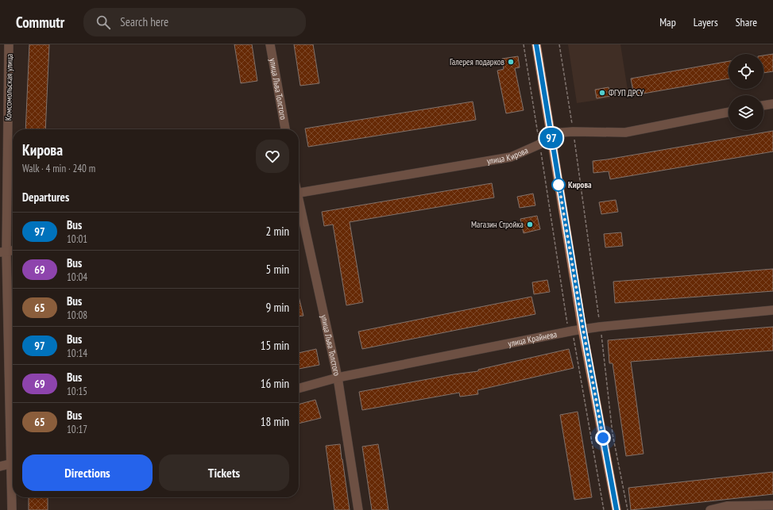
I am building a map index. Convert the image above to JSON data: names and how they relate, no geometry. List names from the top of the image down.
{
  "streets": {
    "street": [
      "Комсомольская улица",
      "улица Льва Толстого",
      "улица Кирова",
      "улица Крайнева"
    ]
  },
  "crossings": [
    ["улица Льва Толстого", "улица Крайнева"]
  ],
  "places": [
    "Галерея подарков",
    "ФГУП ДРСУ",
    "Кирова",
    "Магазин Стройка"
  ],
  "lines": ["bus line 97"],
  "page": {
    "header": "Commutr",
    "search": "Search here",
    "nav": ["Map", "Layers", "Share"],
    "on_map": "97",
    "heading": [
      ["Кирова", "Walk · 4 min · 240 m"],
      "Departures"
    ],
    "list": [
      {
        "mark": "97",
        "name": "Bus",
        "note": "10:01",
        "value": "2 min"
      },
      {
        "mark": "69",
        "name": "Bus",
        "note": "10:04",
        "value": "5 min"
      },
      {
        "mark": "65",
        "name": "Bus",
        "note": "10:08",
        "value": "9 min"
      },
      {
        "mark": "97",
        "name": "Bus",
        "note": "10:14",
        "value": "15 min"
      },
      {
        "mark": "69",
        "name": "Bus",
        "note": "10:15",
        "value": "16 min"
      },
      {
        "mark": "65",
        "name": "Bus",
        "note": "10:17",
        "value": "18 min"
      }
    ],
    "buttons": ["Directions", "Tickets"]
  }
}
